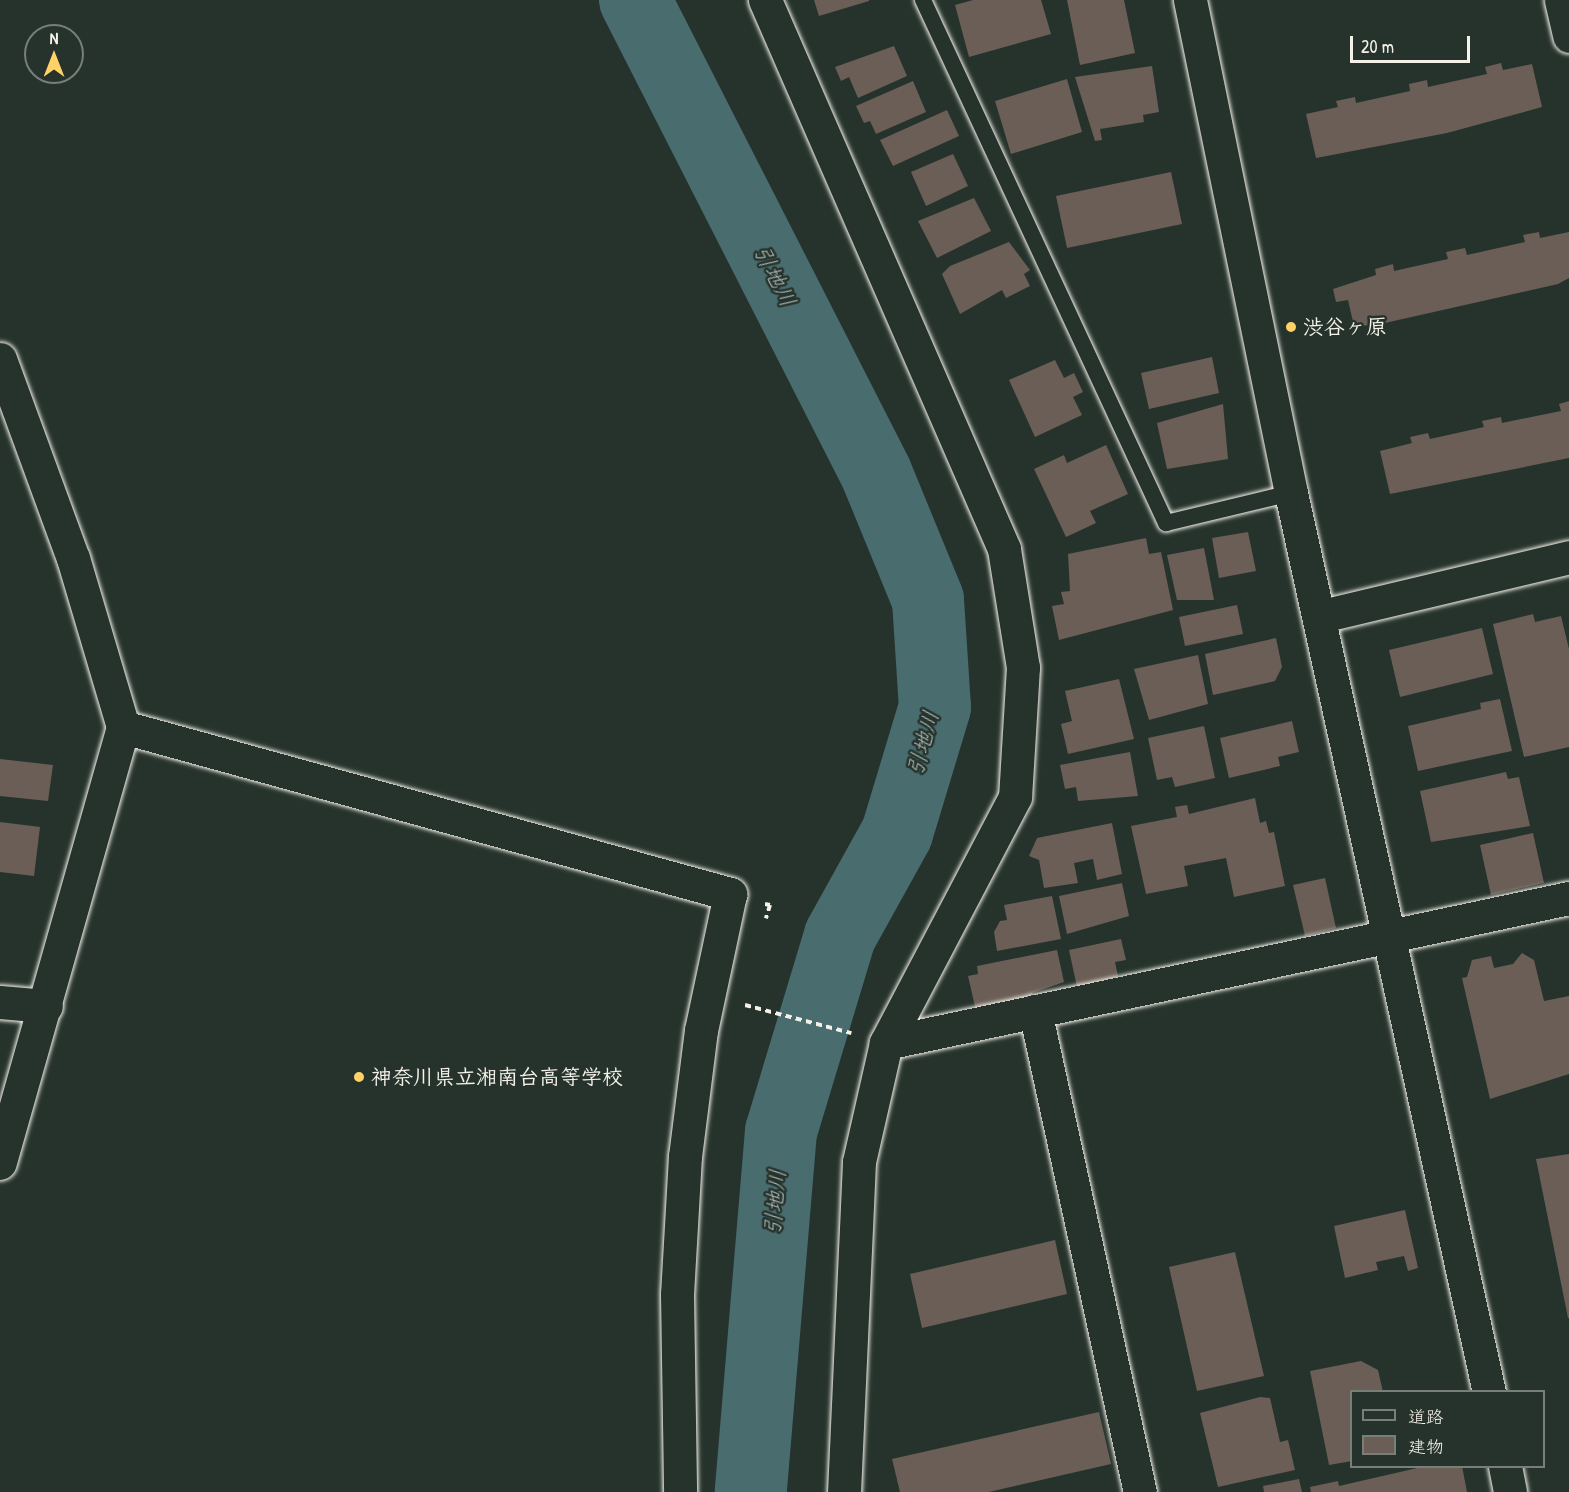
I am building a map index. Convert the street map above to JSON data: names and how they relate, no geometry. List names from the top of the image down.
{
  "water": ["引地川"],
  "places": ["渋谷ヶ原", "神奈川県立湘南台高等学校"],
  "legend": ["道路", "建物"],
  "scale_bar": "20 m",
  "north": "top"
}
